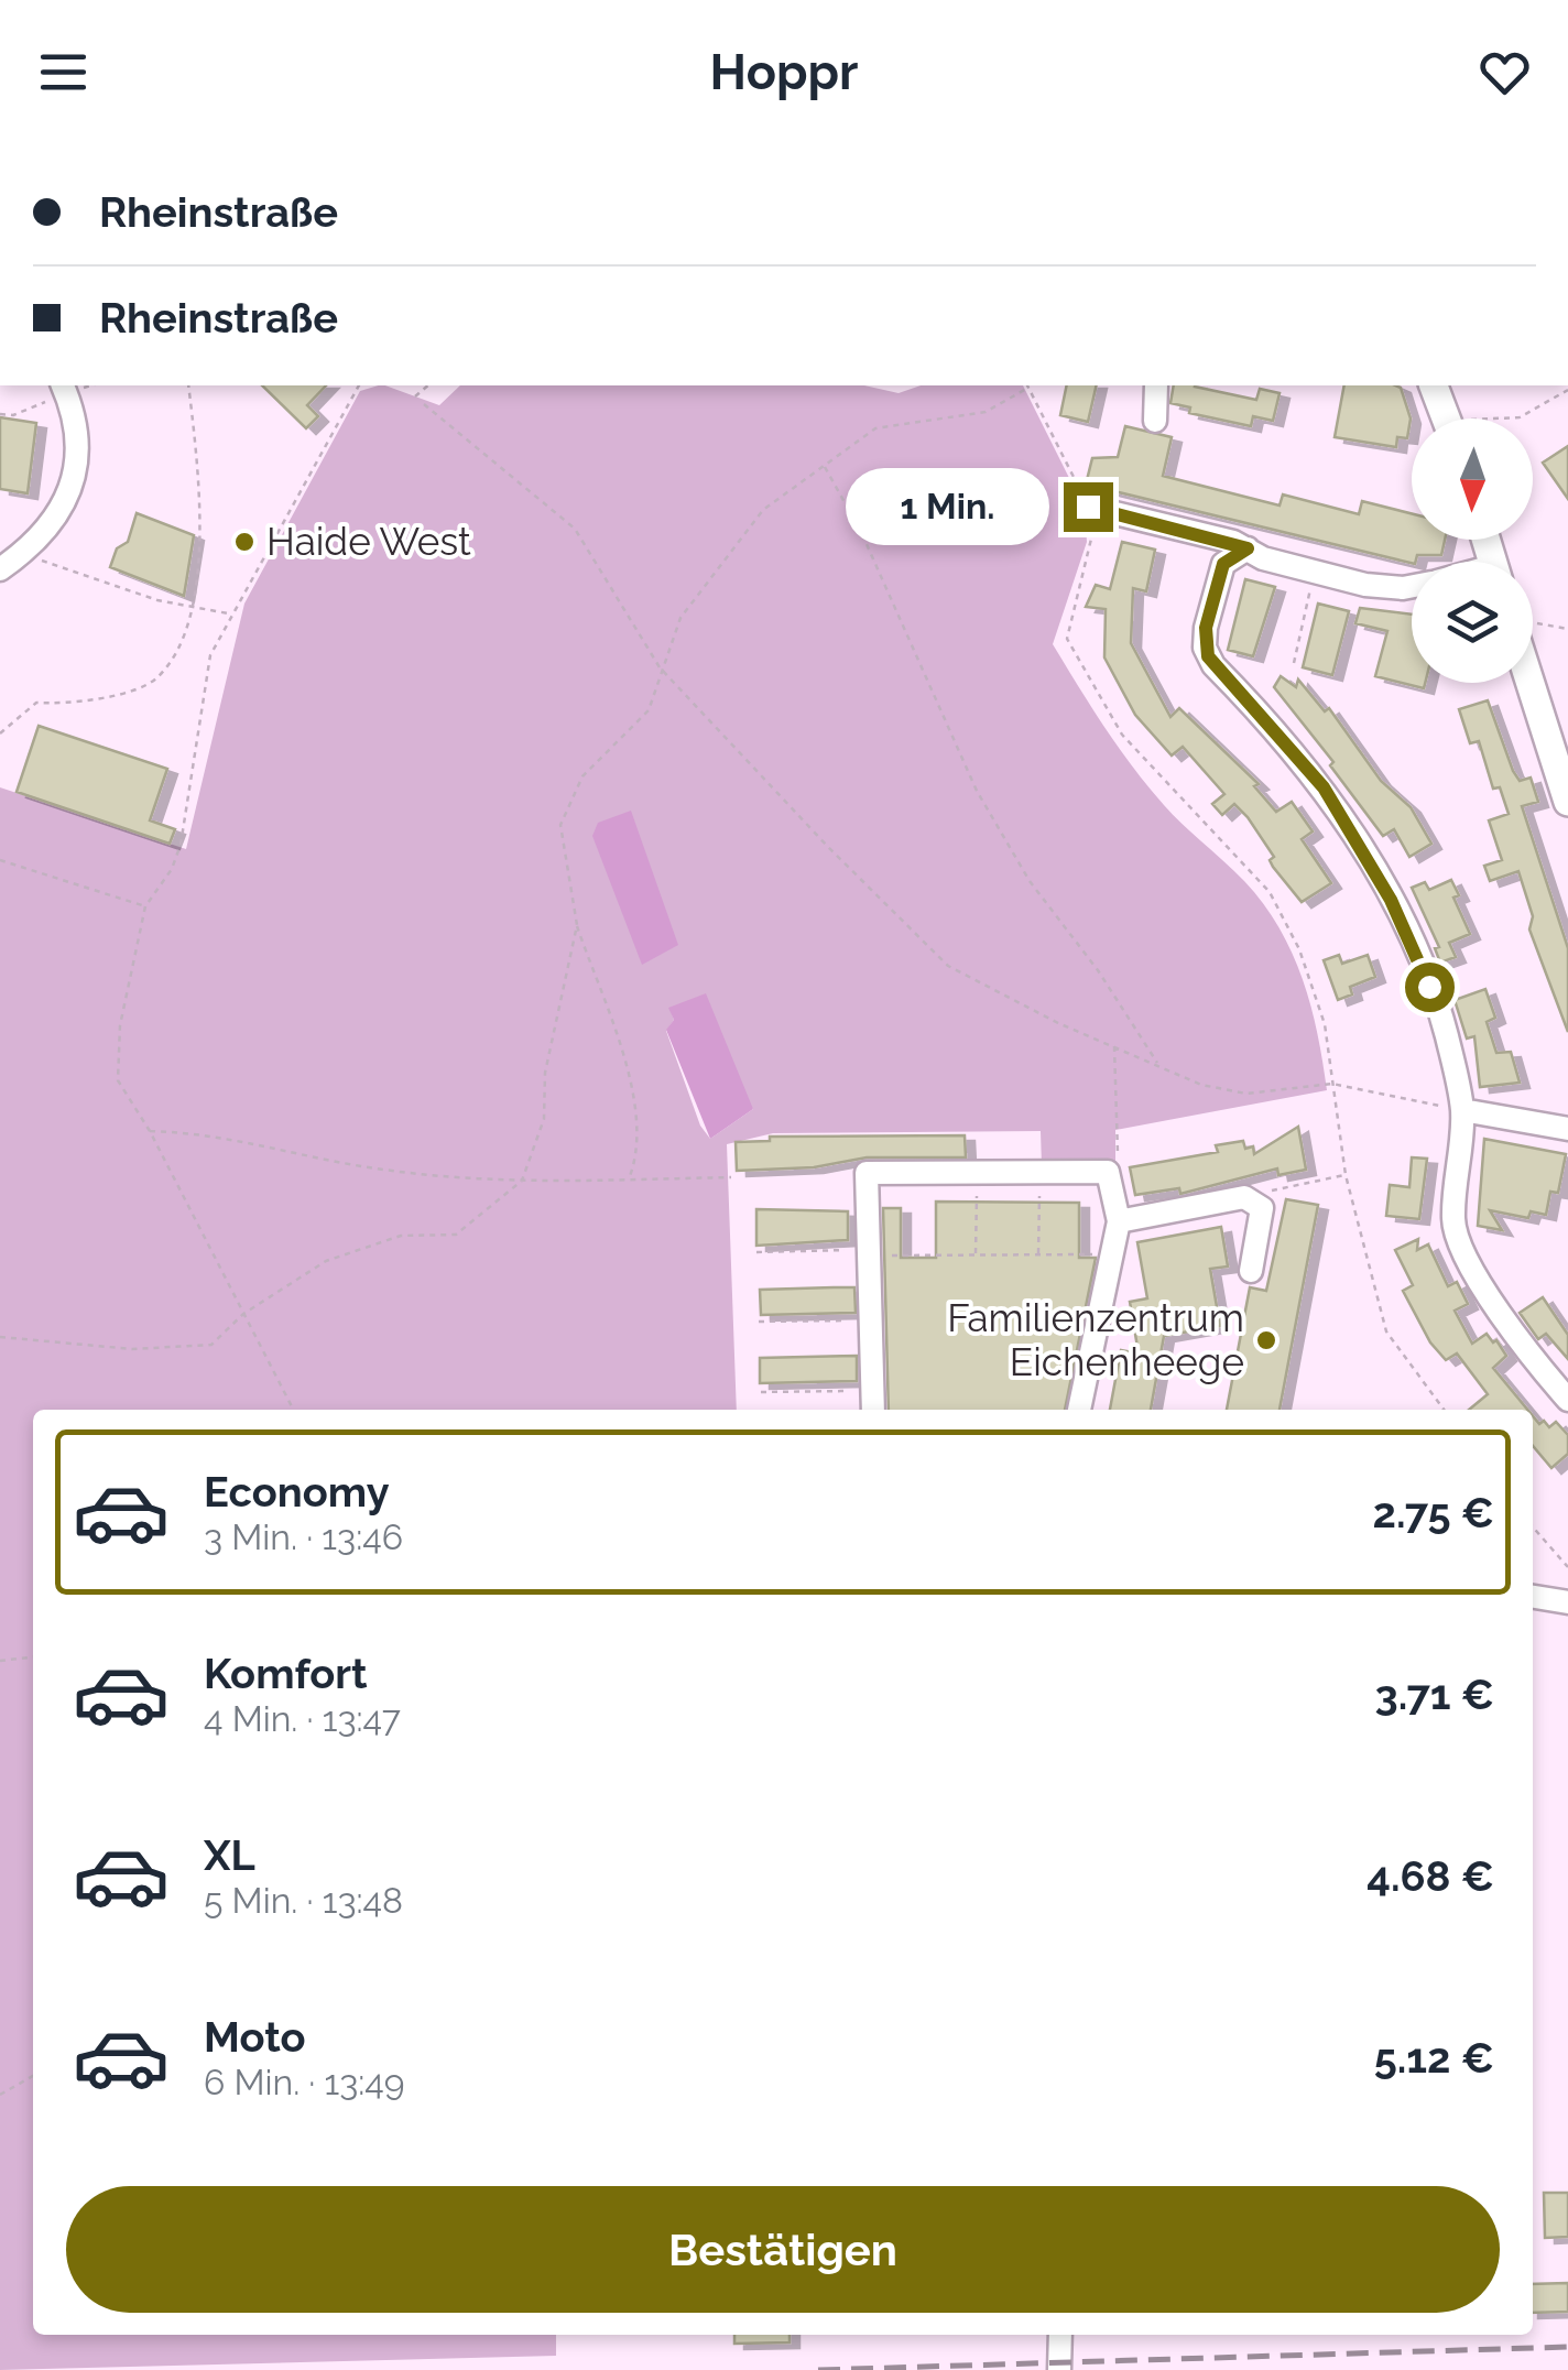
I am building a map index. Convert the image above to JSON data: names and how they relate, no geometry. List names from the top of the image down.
{
  "places": ["Haide West", "Familienzentrum Eichenheege"],
  "north": "bottom",
  "page": {
    "header": "Hoppr",
    "banner": ["Rheinstraße", "Rheinstraße"],
    "bubble": "1 Min.",
    "list": [
      {
        "name": "Economy",
        "note": "3 Min. · 13:46",
        "value": "2.75 €"
      },
      {
        "name": "Komfort",
        "note": "4 Min. · 13:47",
        "value": "3.71 €"
      },
      {
        "name": "XL",
        "note": "5 Min. · 13:48",
        "value": "4.68 €"
      },
      {
        "name": "Moto",
        "note": "6 Min. · 13:49",
        "value": "5.12 €"
      }
    ],
    "buttons": "Bestätigen"
  }
}
